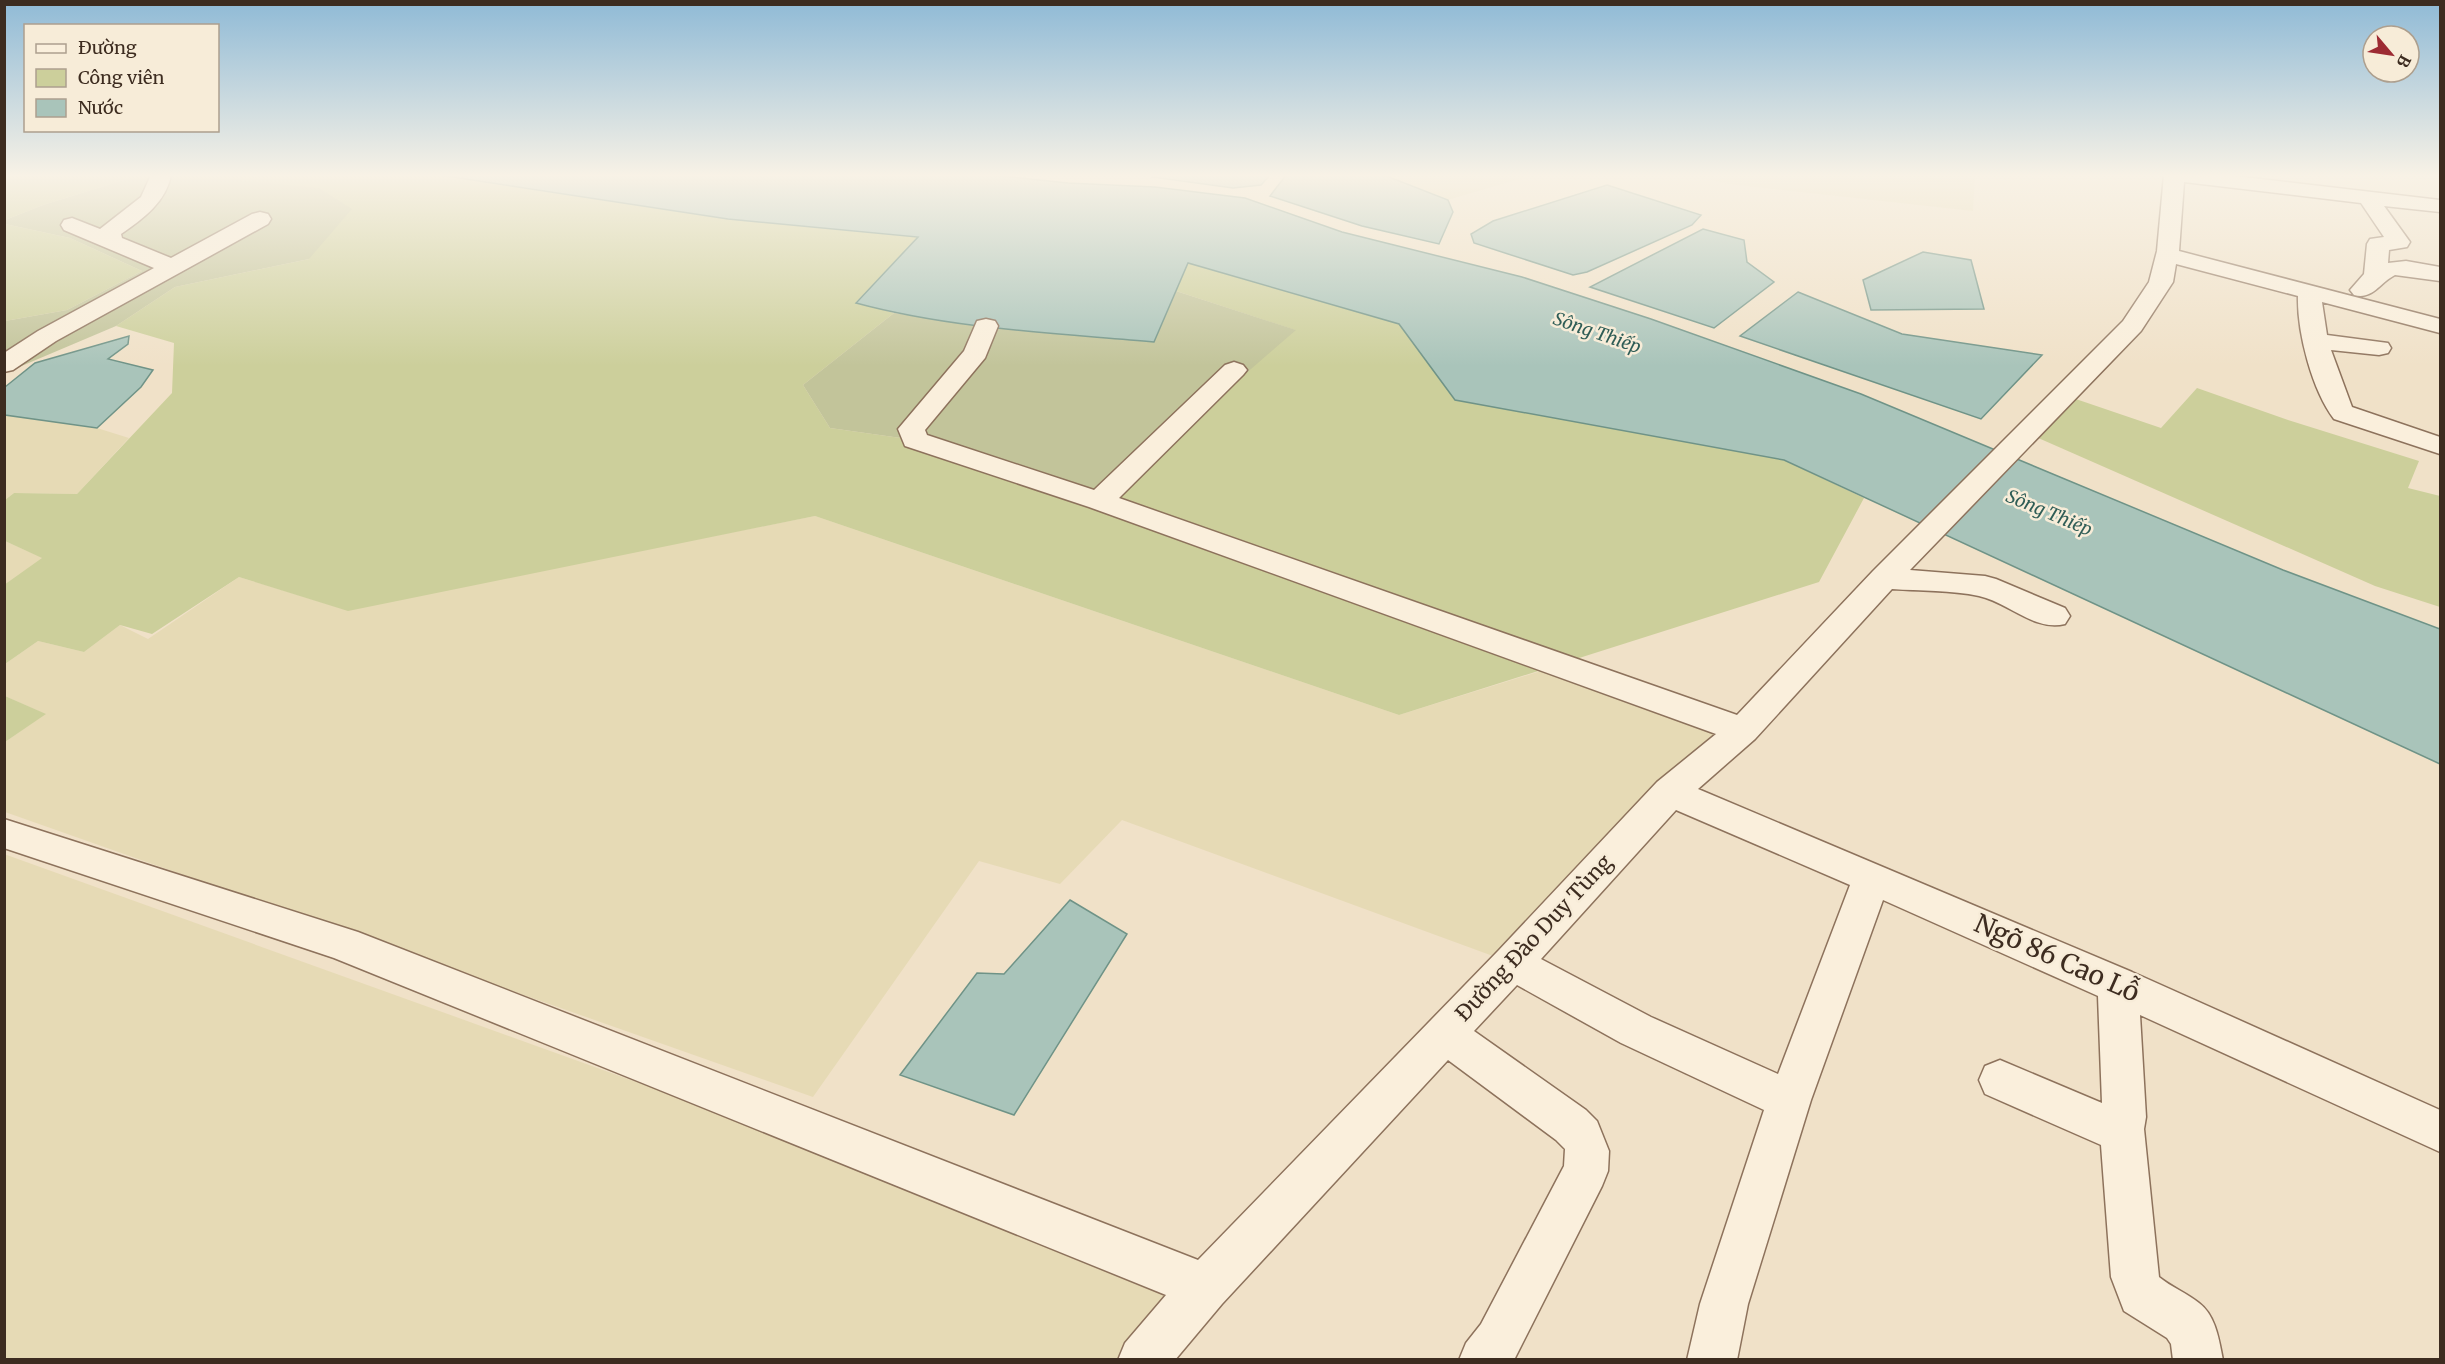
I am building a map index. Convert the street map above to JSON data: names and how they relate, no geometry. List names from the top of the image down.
{
  "streets": {
    "street": ["Đường Đào Duy Tùng", "Ngõ 86 Cao Lỗ"]
  },
  "crossings": [
    ["Đường Đào Duy Tùng", "Ngõ 86 Cao Lỗ"]
  ],
  "water": ["Sông Thiếp"],
  "legend": ["Đường", "Công viên", "Nước"],
  "north": "bottom right"
}
